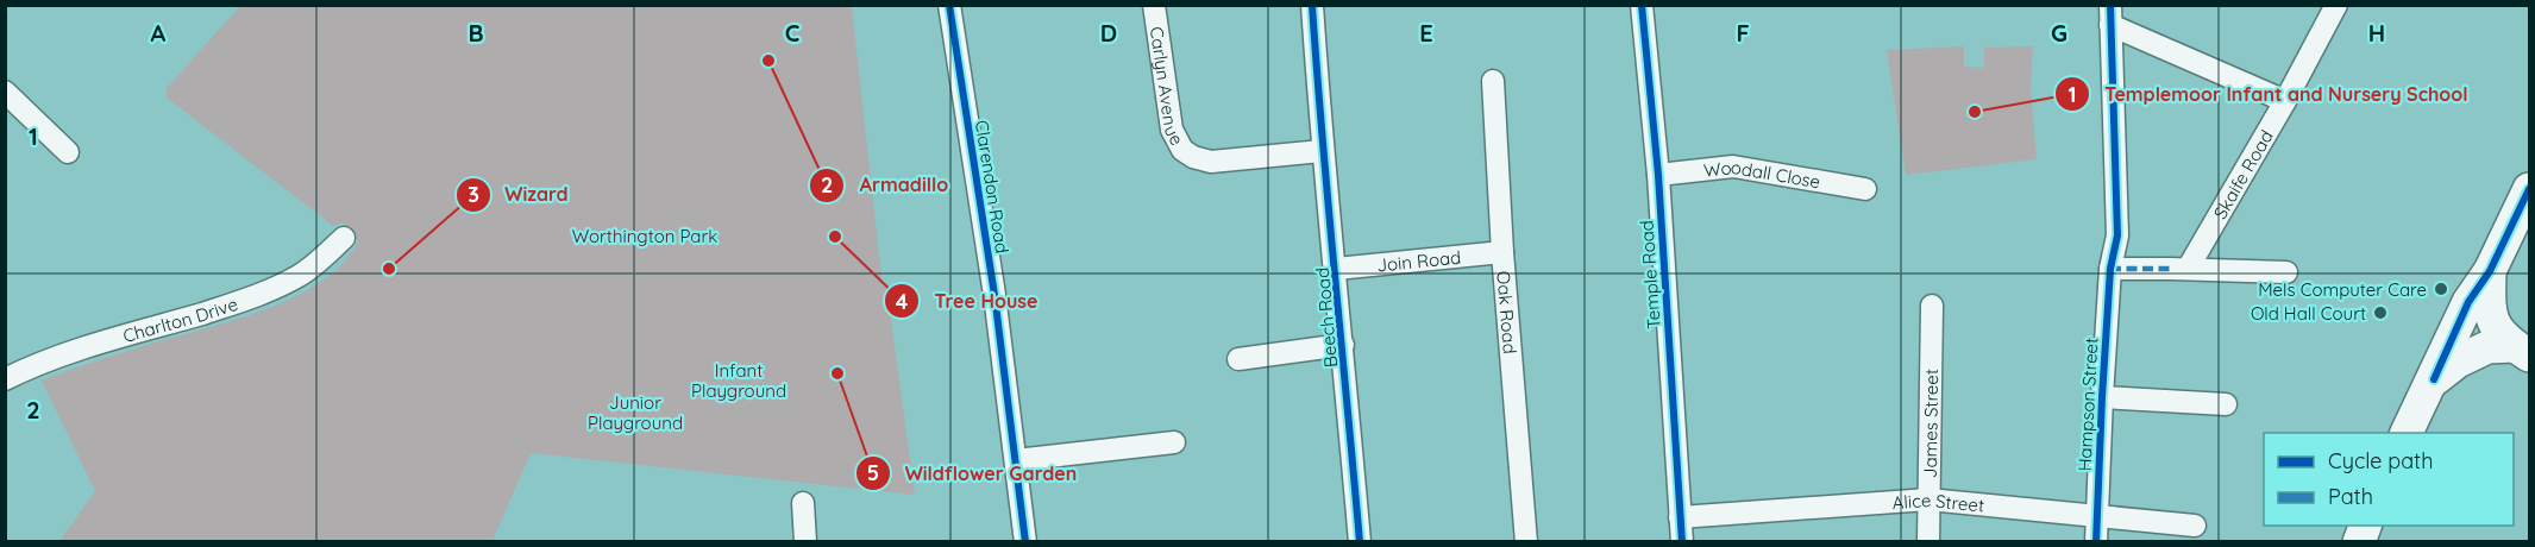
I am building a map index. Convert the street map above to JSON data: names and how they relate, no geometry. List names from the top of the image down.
{
  "streets": {
    "street": [
      "Carlyn Avenue",
      "Skaife Road",
      "Woodall Close",
      "Clarendon Road",
      "Join Road",
      "Temple Road",
      "Oak Road",
      "Beech Road",
      "Charlton Drive",
      "Hampson Street",
      "James Street",
      "Alice Street"
    ]
  },
  "crossings": [
    ["Carlyn Avenue", "Beech Road"],
    ["Woodall Close", "Temple Road"],
    ["Join Road", "Oak Road"],
    ["Join Road", "Beech Road"],
    ["Temple Road", "Alice Street"],
    ["Hampson Street", "Alice Street"],
    ["James Street", "Alice Street"]
  ],
  "parks": ["Worthington Park", "Infant Playground", "Junior Playground"],
  "places": [
    "Armadillo",
    "Templemoor Infant and Nursery School",
    "Tree House",
    "Wizard",
    "Mels Computer Care",
    "Old Hall Court",
    "Wildflower Garden"
  ],
  "legend": ["Cycle path", "Path"],
  "grid": {
    "columns": [
      "A",
      "B",
      "C",
      "D",
      "E",
      "F",
      "G",
      "H"
    ],
    "rows": ["1", "2"]
  }
}
